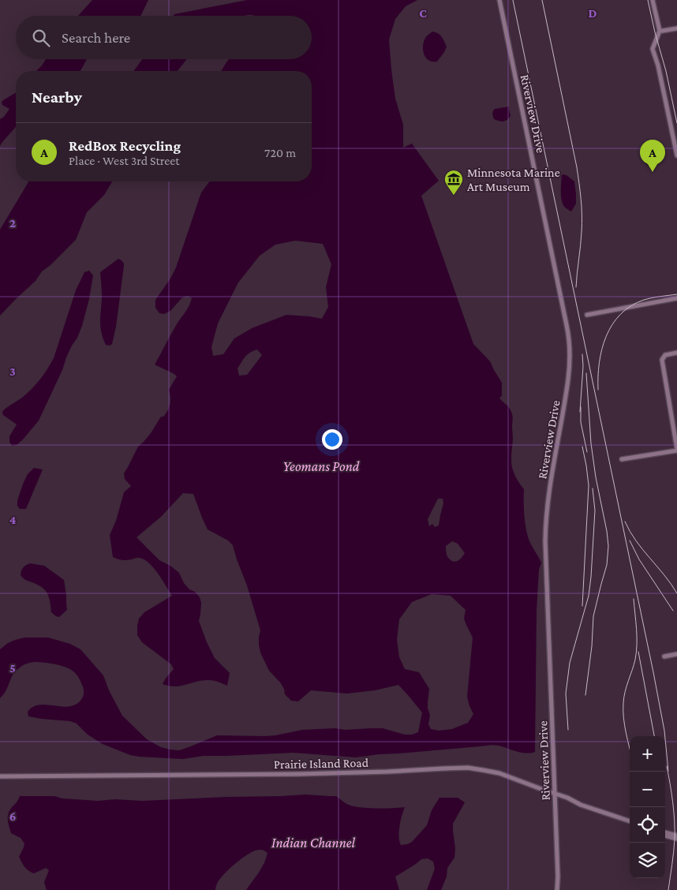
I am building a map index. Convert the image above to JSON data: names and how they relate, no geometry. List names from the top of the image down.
{
  "streets": {
    "street": ["Riverview Drive", "Prairie Island Road"]
  },
  "crossings": [
    ["Riverview Drive", "Prairie Island Road"]
  ],
  "water": ["Yeomans Pond", "Indian Channel"],
  "places": {
    "museum": ["Minnesota Marine Art Museum"]
  },
  "page": {
    "search": "Search here",
    "heading": "Nearby",
    "list": [
      {
        "mark": "A",
        "name": "RedBox Recycling",
        "note": "Place · West 3rd Street",
        "value": "720 m"
      }
    ],
    "pins": "A",
    "map_buttons": ["+", "−"]
  },
  "grid": {
    "columns": ["C", "D"],
    "rows": [
      "2",
      "3",
      "4",
      "5",
      "6"
    ]
  }
}
